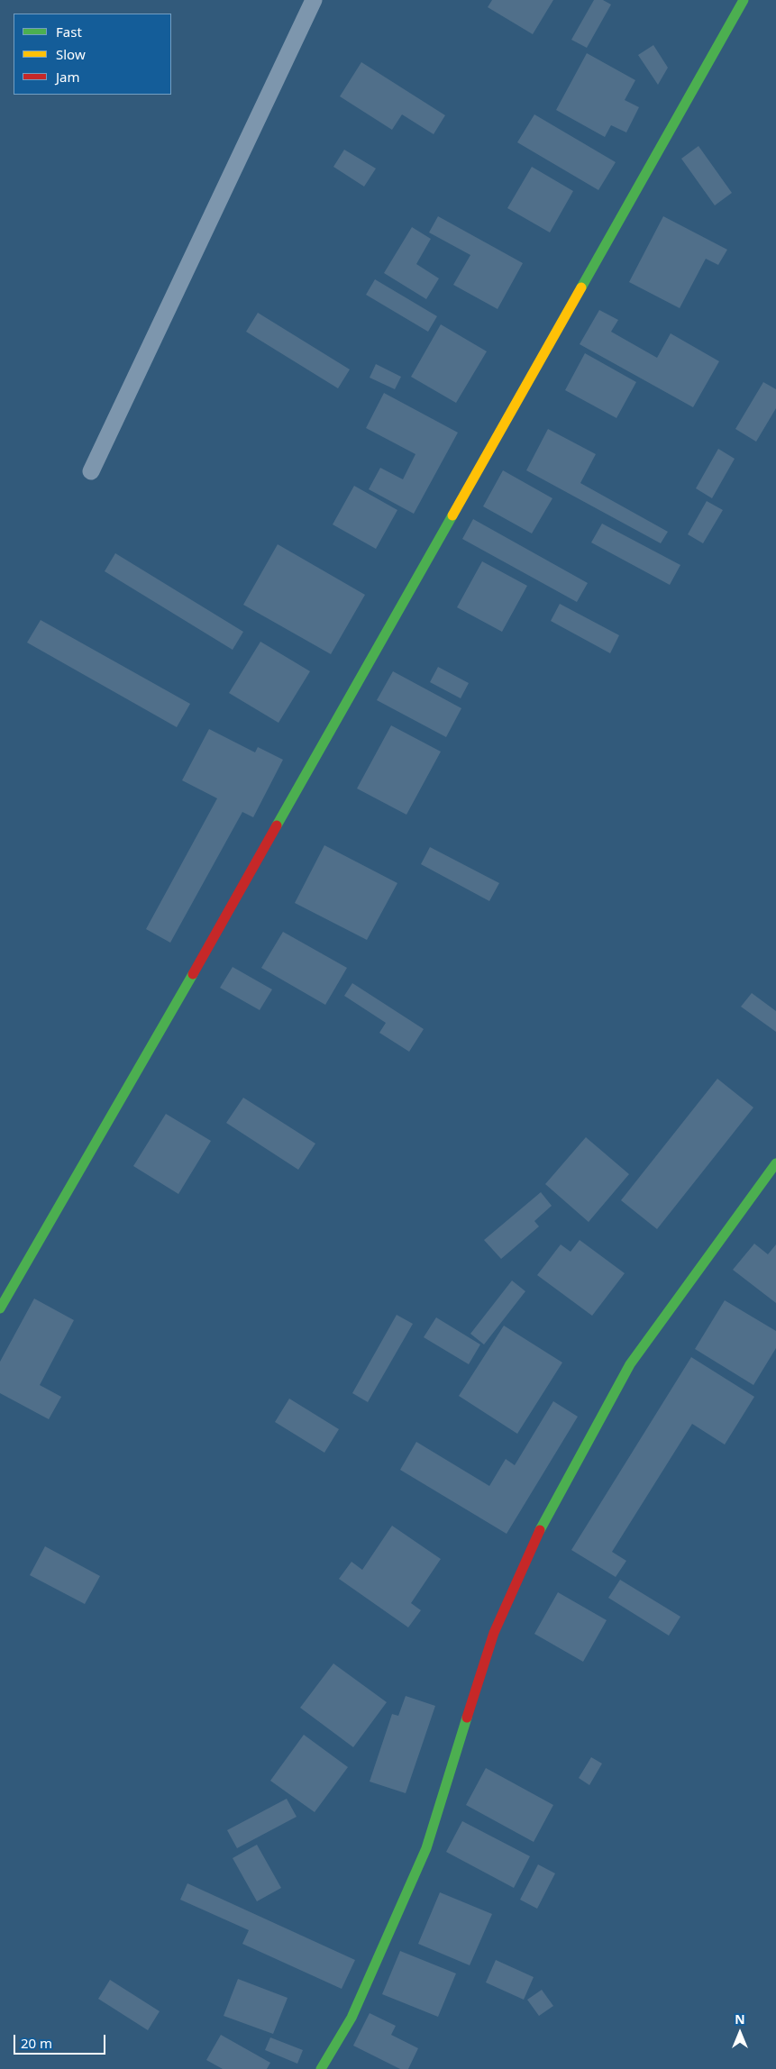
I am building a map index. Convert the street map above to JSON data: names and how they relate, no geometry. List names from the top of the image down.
{
  "legend": ["Fast", "Slow", "Jam"],
  "scale_bar": "20 m",
  "north": "top"
}
